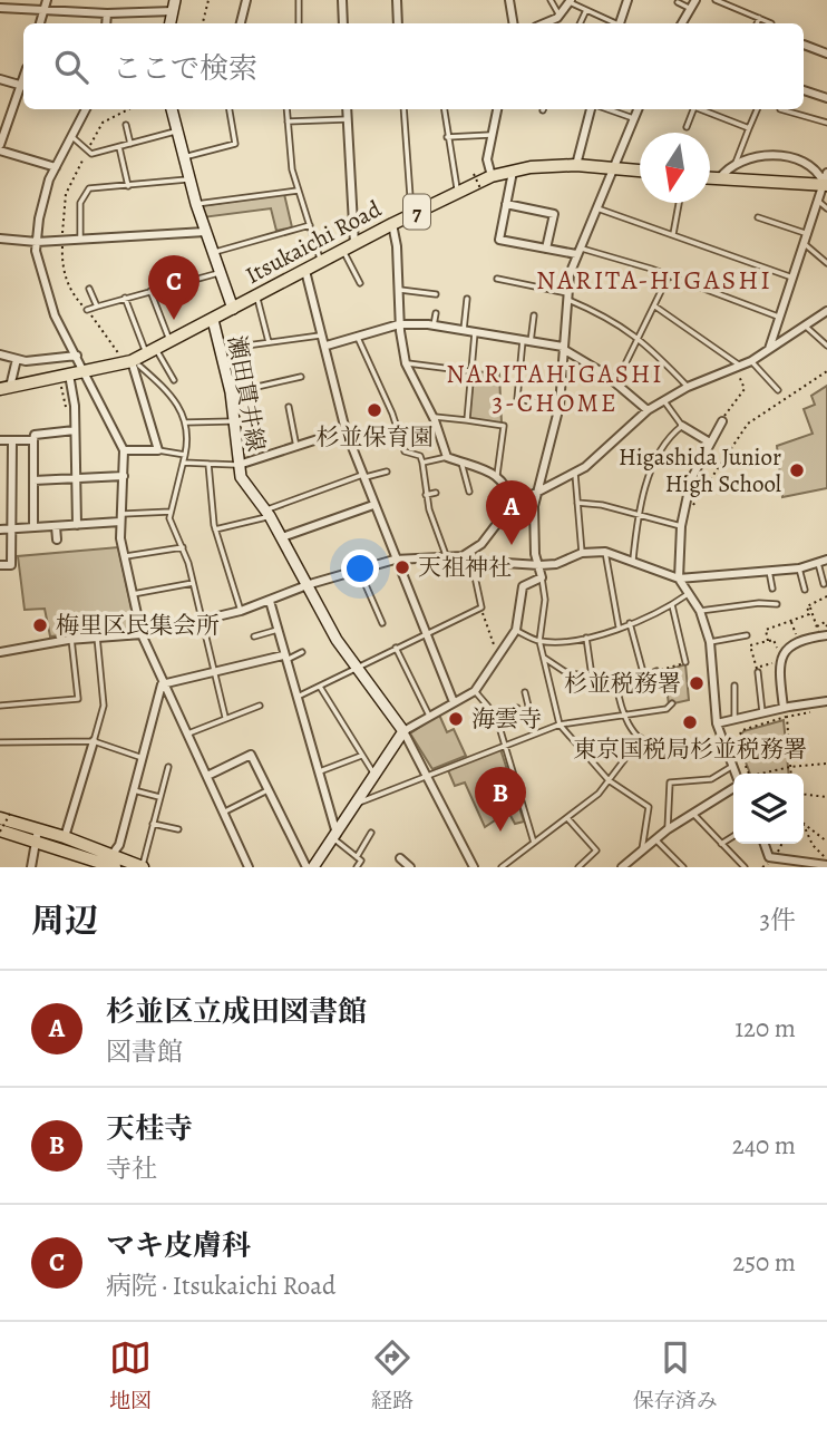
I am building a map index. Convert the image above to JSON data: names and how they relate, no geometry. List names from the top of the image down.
{
  "streets": {
    "main road": ["7", "Itsukaichi Road", "瀬田貫井線"]
  },
  "crossings": [
    ["Itsukaichi Road", "瀬田貫井線"]
  ],
  "districts": ["NARITA-HIGASHI", "NARITAHIGASHI 3-CHOME"],
  "places": [
    "杉並保育園",
    "Higashida Junior High School",
    "天祖神社",
    "梅里区民集会所",
    "杉並税務署",
    "海雲寺",
    "東京国税局杉並税務署"
  ],
  "north": "bottom",
  "page": {
    "search": "ここで検索",
    "pins": ["C", "A", "B"],
    "heading": ["周辺", "3件"],
    "list": [
      {
        "mark": "A",
        "name": "杉並区立成田図書館",
        "note": "図書館",
        "value": "120 m"
      },
      {
        "mark": "B",
        "name": "天桂寺",
        "note": "寺社",
        "value": "240 m"
      },
      {
        "mark": "C",
        "name": "マキ皮膚科",
        "note": "病院 · Itsukaichi Road",
        "value": "250 m"
      }
    ],
    "nav": ["地図", "経路", "保存済み"]
  }
}
